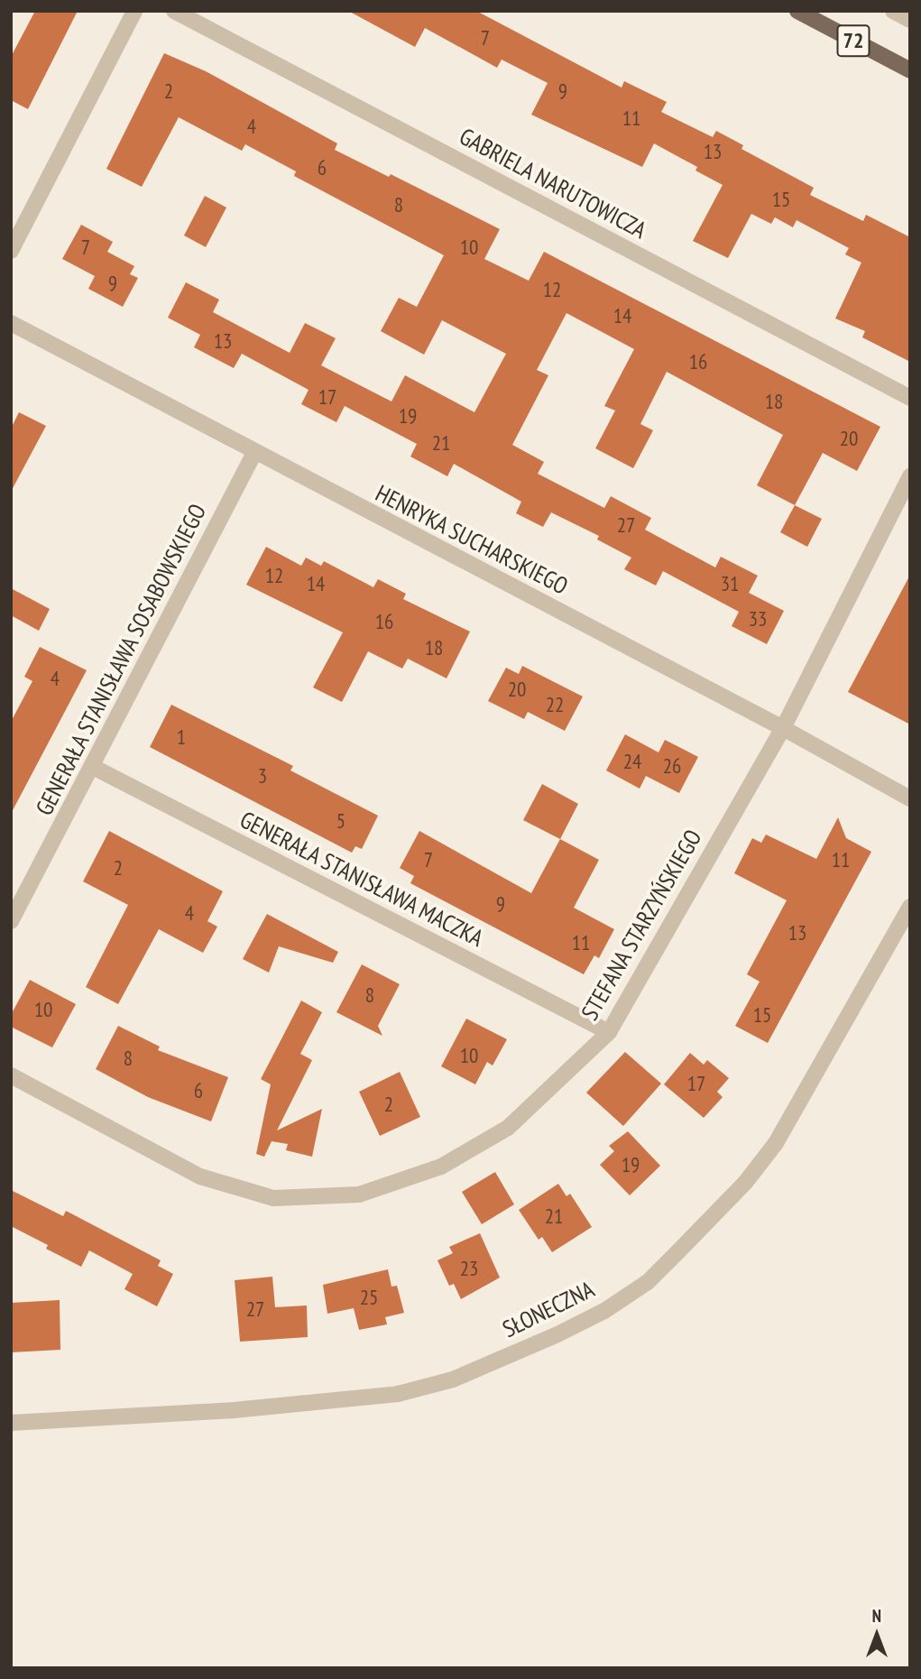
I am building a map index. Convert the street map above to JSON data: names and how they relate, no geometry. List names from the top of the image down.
{
  "streets": {
    "main road": ["72"],
    "street": [
      "GABRIELA NARUTOWICZA",
      "HENRYKA SUCHARSKIEGO",
      "GENERAŁA STANISŁAWA SOSABOWSKIEGO",
      "GENERAŁA STANISŁAWA MACZKA",
      "STEFANA STARZYŃSKIEGO",
      "SŁONECZNA"
    ]
  },
  "crossings": [
    ["HENRYKA SUCHARSKIEGO", "GENERAŁA STANISŁAWA SOSABOWSKIEGO"],
    ["HENRYKA SUCHARSKIEGO", "STEFANA STARZYŃSKIEGO"],
    ["GENERAŁA STANISŁAWA SOSABOWSKIEGO", "GENERAŁA STANISŁAWA MACZKA"],
    ["GENERAŁA STANISŁAWA MACZKA", "STEFANA STARZYŃSKIEGO"]
  ],
  "house_numbers": [
    "7",
    "2",
    "9",
    "11",
    "4",
    "13",
    "6",
    "15",
    "8",
    "7",
    "10",
    "9",
    "12",
    "14",
    "13",
    "16",
    "17",
    "18",
    "19",
    "20",
    "21",
    "27",
    "12",
    "14",
    "31",
    "33",
    "16",
    "18",
    "4",
    "20",
    "22",
    "1",
    "24",
    "26",
    "3",
    "5",
    "7",
    "11",
    "2",
    "9",
    "4",
    "13",
    "11",
    "8",
    "10",
    "15",
    "10",
    "8",
    "17",
    "6",
    "2",
    "19",
    "21",
    "23",
    "25",
    "27"
  ],
  "north": "top"
}
